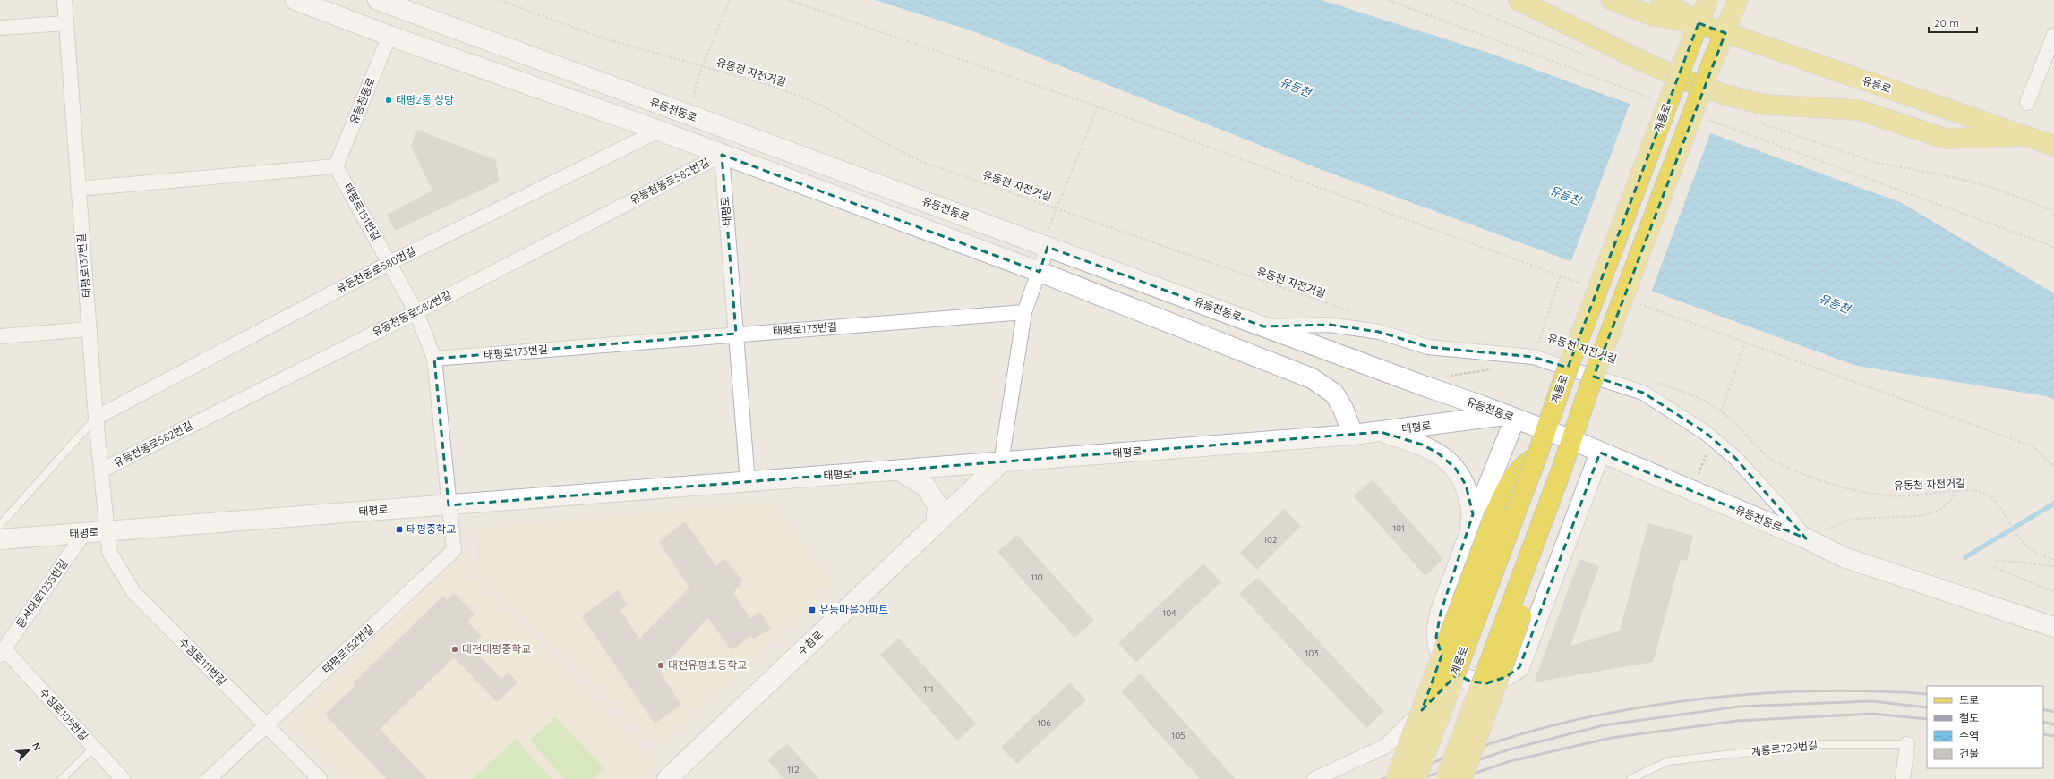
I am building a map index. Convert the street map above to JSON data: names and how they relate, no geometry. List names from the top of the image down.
{
  "streets": {
    "main road": [
      "유등로",
      "유등천동로",
      "계룡로",
      "태평로",
      "수침로"
    ],
    "street": [
      "유등천동로582번길",
      "태평로151번길",
      "태평로137번길",
      "유등천동로580번길",
      "태평로173번길",
      "동서대로1235번길",
      "태평로152번길",
      "수침로111번길",
      "수침로105번길",
      "계룡로729번길"
    ],
    "path": ["유동천 자전거길"]
  },
  "crossings": [
    ["유등로", "계룡로"],
    ["유등천동로", "계룡로"],
    ["유등천동로", "태평로"],
    ["유등천동로", "태평로151번길"],
    ["유등천동로582번길", "태평로"],
    ["유등천동로582번길", "태평로151번길"],
    ["유등천동로582번길", "태평로137번길"],
    ["태평로", "태평로151번길"],
    ["태평로", "태평로137번길"],
    ["태평로", "태평로173번길"],
    ["태평로", "동서대로1235번길"],
    ["태평로", "수침로"],
    ["태평로", "태평로152번길"],
    ["태평로", "수침로111번길"],
    ["태평로151번길", "유등천동로580번길"],
    ["태평로151번길", "태평로173번길"],
    ["태평로151번길", "태평로152번길"],
    ["태평로137번길", "유등천동로580번길"],
    ["태평로137번길", "수침로111번길"],
    ["동서대로1235번길", "수침로105번길"],
    ["태평로152번길", "수침로111번길"]
  ],
  "water": ["유등천"],
  "places": {
    "other": ["태평2동 성당", "대전태평중학교", "대전유평초등학교"],
    "transit": ["태평중학교", "유등마을아파트"]
  },
  "house_numbers": [
    "101",
    "102",
    "110",
    "104",
    "103",
    "111",
    "106",
    "105",
    "112"
  ],
  "legend": [
    "도로",
    "철도",
    "수역",
    "건물"
  ],
  "scale_bar": "20 m",
  "north": "top right"
}
